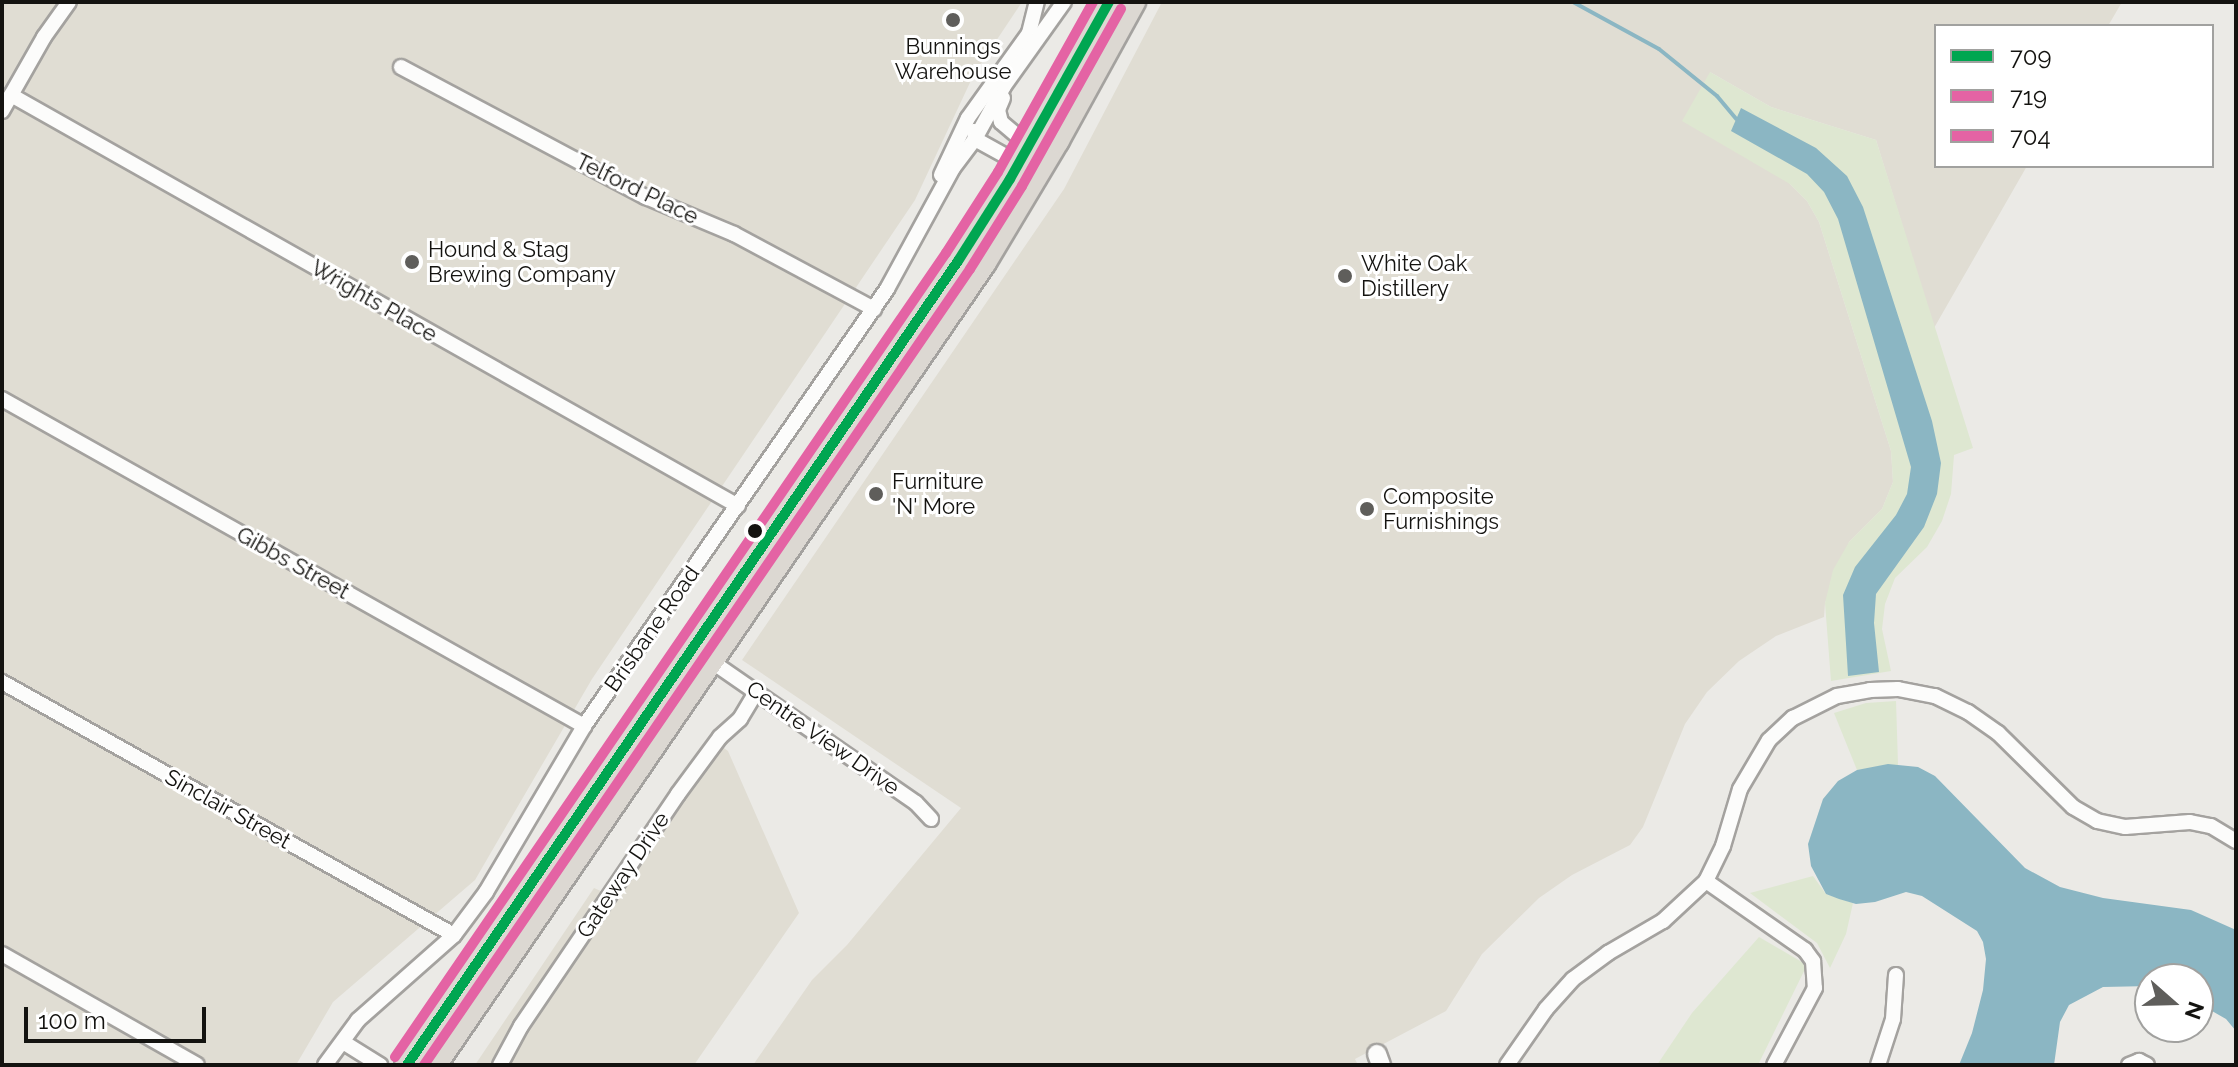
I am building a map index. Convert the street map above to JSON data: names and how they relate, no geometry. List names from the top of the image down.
{
  "streets": {
    "highway": ["Brisbane Road"],
    "street": [
      "Telford Place",
      "Wrights Place",
      "Gibbs Street",
      "Centre View Drive",
      "Sinclair Street",
      "Gateway Drive"
    ]
  },
  "crossings": [
    ["Telford Place", "Brisbane Road"],
    ["Wrights Place", "Brisbane Road"],
    ["Gibbs Street", "Brisbane Road"],
    ["Brisbane Road", "Centre View Drive"],
    ["Brisbane Road", "Sinclair Street"],
    ["Centre View Drive", "Gateway Drive"]
  ],
  "places": [
    "Bunnings Warehouse",
    "Hound & Stag Brewing Company",
    "White Oak Distillery",
    "Furniture 'N' More",
    "Composite Furnishings"
  ],
  "lines": ["transit line 709", "transit line 704", "transit line 719"],
  "legend": ["709", "719", "704"],
  "scale_bar": "100 m",
  "north": "right"
}
